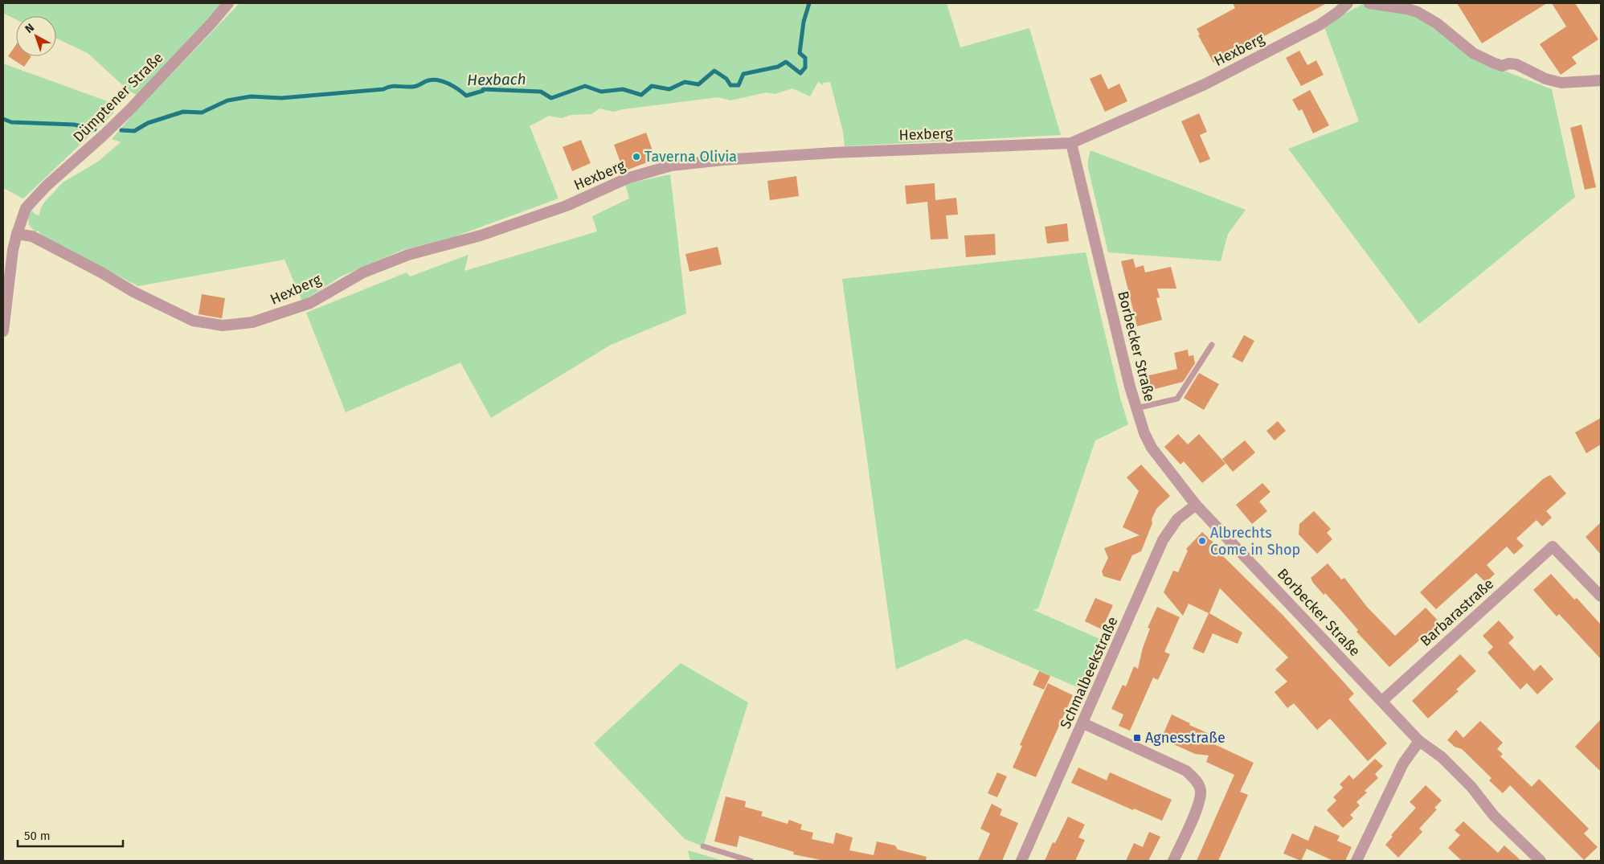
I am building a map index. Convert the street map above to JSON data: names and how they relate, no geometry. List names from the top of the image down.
{
  "streets": {
    "street": [
      "Hexberg",
      "Dümptener Straße",
      "Borbecker Straße",
      "Barbarastraße",
      "Schmalbeekstraße"
    ]
  },
  "crossings": [
    ["Hexberg", "Dümptener Straße"],
    ["Hexberg", "Borbecker Straße"],
    ["Borbecker Straße", "Barbarastraße"],
    ["Borbecker Straße", "Schmalbeekstraße"]
  ],
  "water": ["Hexbach"],
  "places": {
    "other": ["Taverna Olivia", "Albrechts Come in Shop"],
    "transit": ["Agnesstraße"]
  },
  "scale_bar": "50 m",
  "north": "top left"
}
